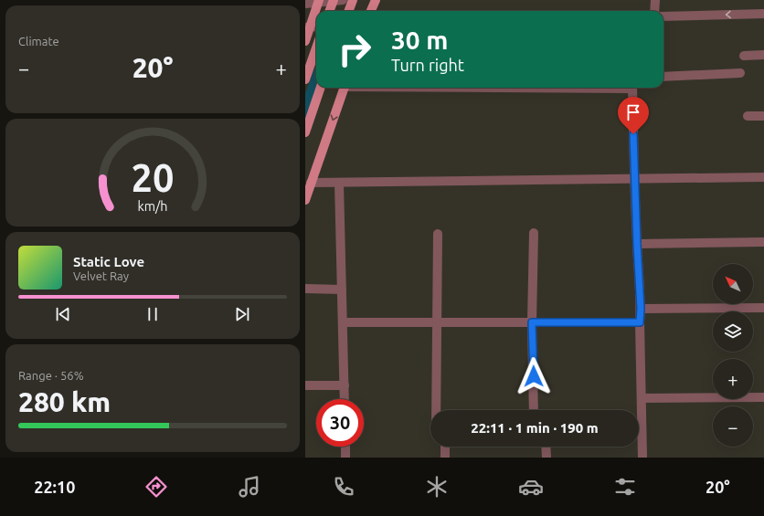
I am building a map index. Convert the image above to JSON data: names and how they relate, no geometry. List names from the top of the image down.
{
  "north": "top left",
  "page": {
    "tile": [
      "Climate",
      ["Range · 56%", "280 km"]
    ],
    "turn": ["30 m", "Turn right"],
    "heat": ["−", "20°", "+"],
    "song": ["Static Love", "Velvet Ray"],
    "map_buttons": ["+", "−"],
    "limit": "30",
    "trip": "22:11 · 1 min · 190 m",
    "tabs": ["22:10", "20°"],
    "gauge": ["20", "km/h"]
  }
}
